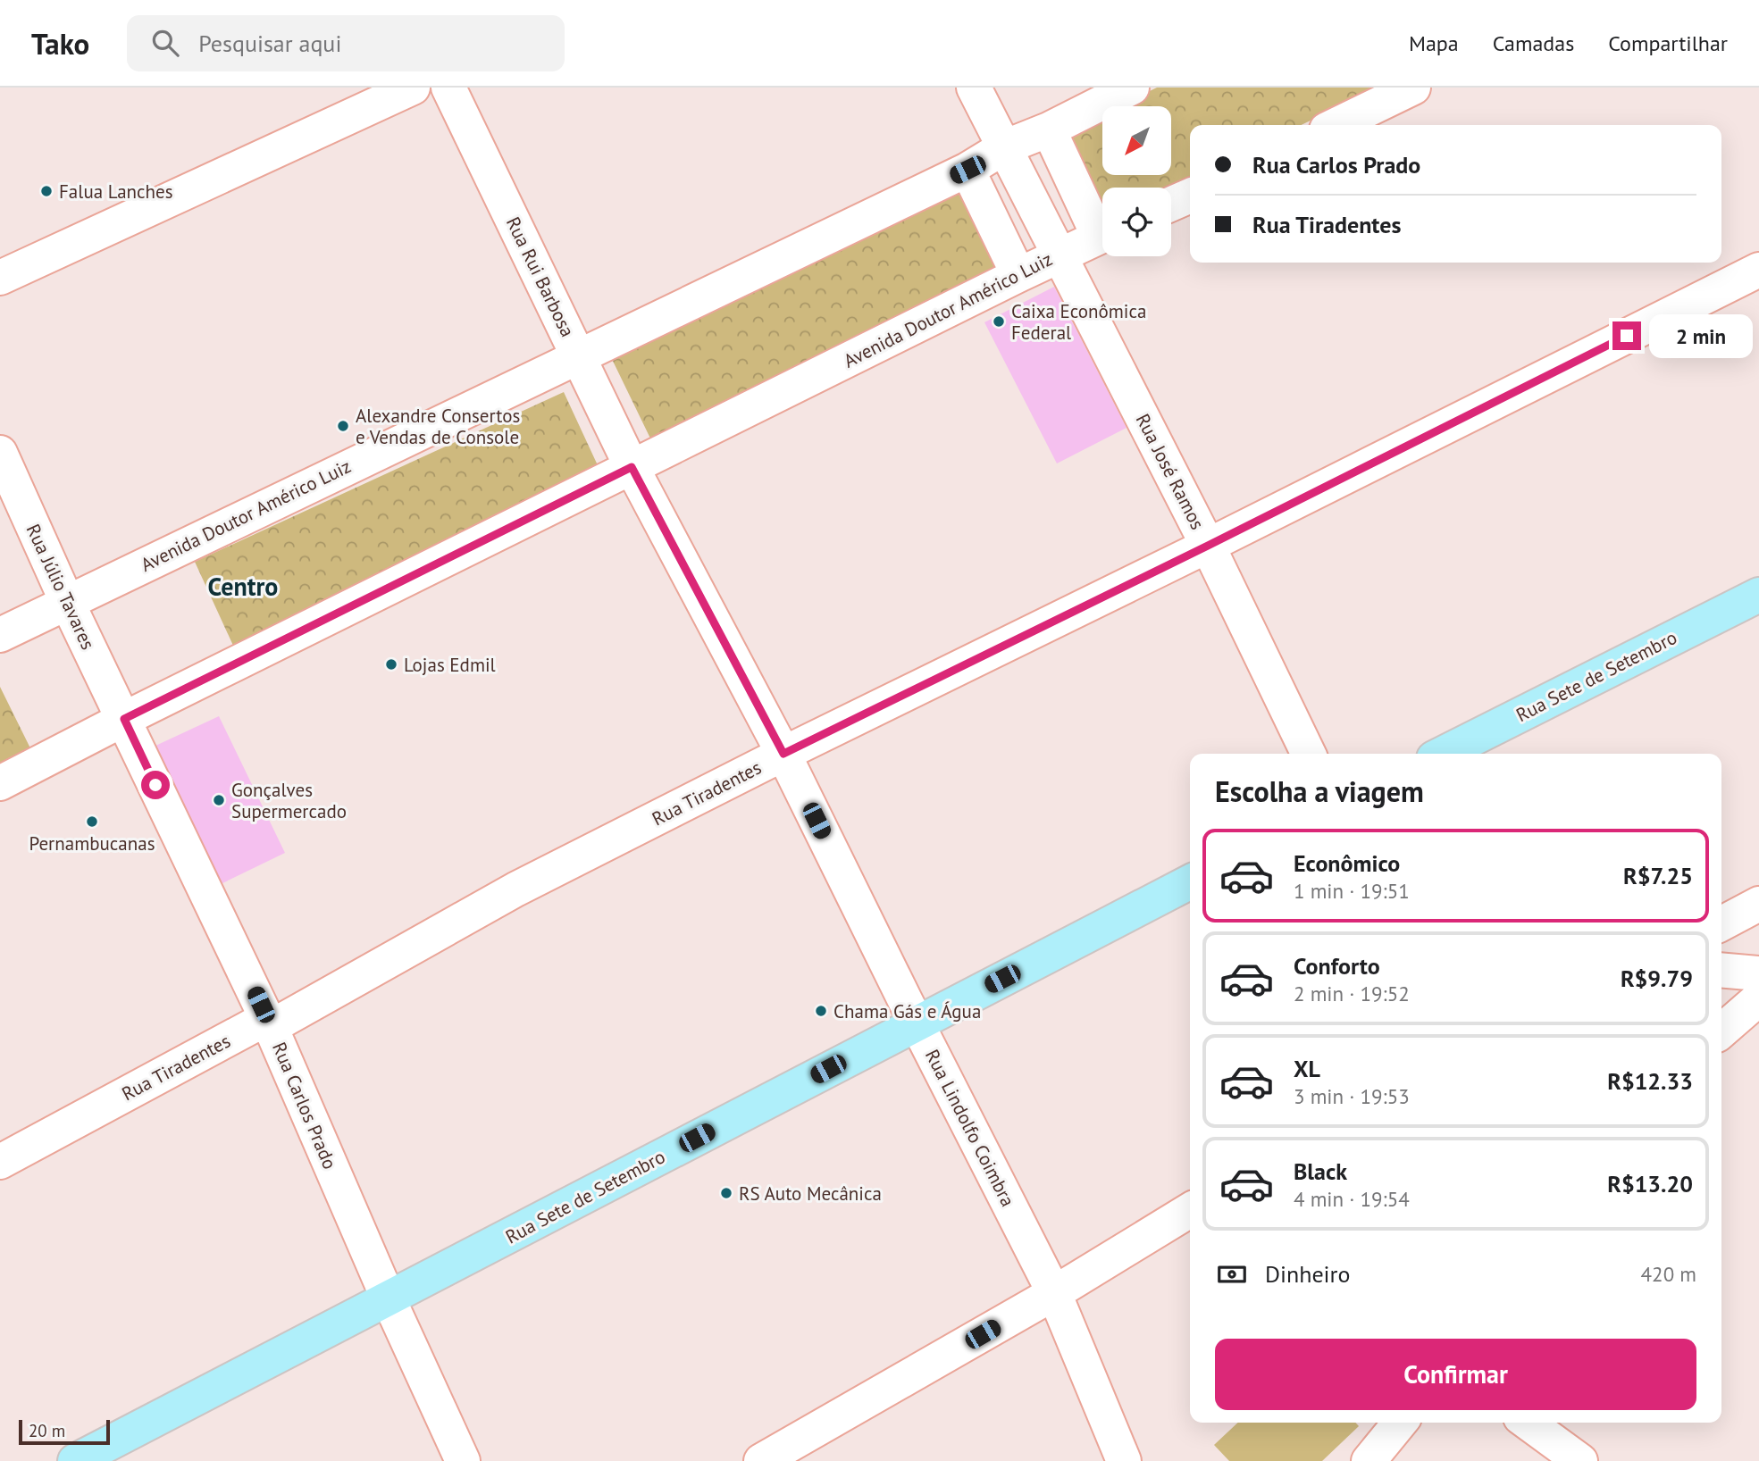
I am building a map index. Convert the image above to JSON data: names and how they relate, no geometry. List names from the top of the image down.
{
  "streets": {
    "main road": ["Rua Sete de Setembro"],
    "street": [
      "Rua Rui Barbosa",
      "Avenida Doutor Américo Luiz",
      "Rua José Ramos",
      "Rua Júlio Tavares",
      "Rua Tiradentes",
      "Rua Carlos Prado",
      "Rua Lindolfo Coimbra"
    ]
  },
  "crossings": [
    ["Rua Rui Barbosa", "Avenida Doutor Américo Luiz"],
    ["Rua Rui Barbosa", "Rua Lindolfo Coimbra"],
    ["Avenida Doutor Américo Luiz", "Rua José Ramos"],
    ["Avenida Doutor Américo Luiz", "Rua Júlio Tavares"],
    ["Avenida Doutor Américo Luiz", "Rua Carlos Prado"],
    ["Avenida Doutor Américo Luiz", "Rua Lindolfo Coimbra"],
    ["Rua José Ramos", "Rua Tiradentes"],
    ["Rua Júlio Tavares", "Rua Carlos Prado"],
    ["Rua Sete de Setembro", "Rua Carlos Prado"],
    ["Rua Sete de Setembro", "Rua Lindolfo Coimbra"],
    ["Rua Tiradentes", "Rua Carlos Prado"],
    ["Rua Tiradentes", "Rua Lindolfo Coimbra"]
  ],
  "districts": ["Centro"],
  "places": [
    "Falua Lanches",
    "Caixa Econômica Federal",
    "Alexandre Consertos e Vendas de Console",
    "Lojas Edmil",
    "Gonçalves Supermercado",
    "Pernambucanas",
    "Chama Gás e Água",
    "RS Auto Mecânica"
  ],
  "scale_bar": "20 m",
  "north": "bottom left",
  "page": {
    "header": "Tako",
    "search": "Pesquisar aqui",
    "nav": ["Mapa", "Camadas", "Compartilhar"],
    "banner": ["Rua Carlos Prado", "Rua Tiradentes"],
    "bubble": "2 min",
    "heading": "Escolha a viagem",
    "list": [
      {
        "name": "Econômico",
        "note": "1 min · 19:51",
        "value": "R$7.25"
      },
      {
        "name": "Conforto",
        "note": "2 min · 19:52",
        "value": "R$9.79"
      },
      {
        "name": "XL",
        "note": "3 min · 19:53",
        "value": "R$12.33"
      },
      {
        "name": "Black",
        "note": "4 min · 19:54",
        "value": "R$13.20"
      }
    ],
    "pay": ["Dinheiro", "420 m"],
    "buttons": "Confirmar",
    "scale": "20 m"
  }
}
